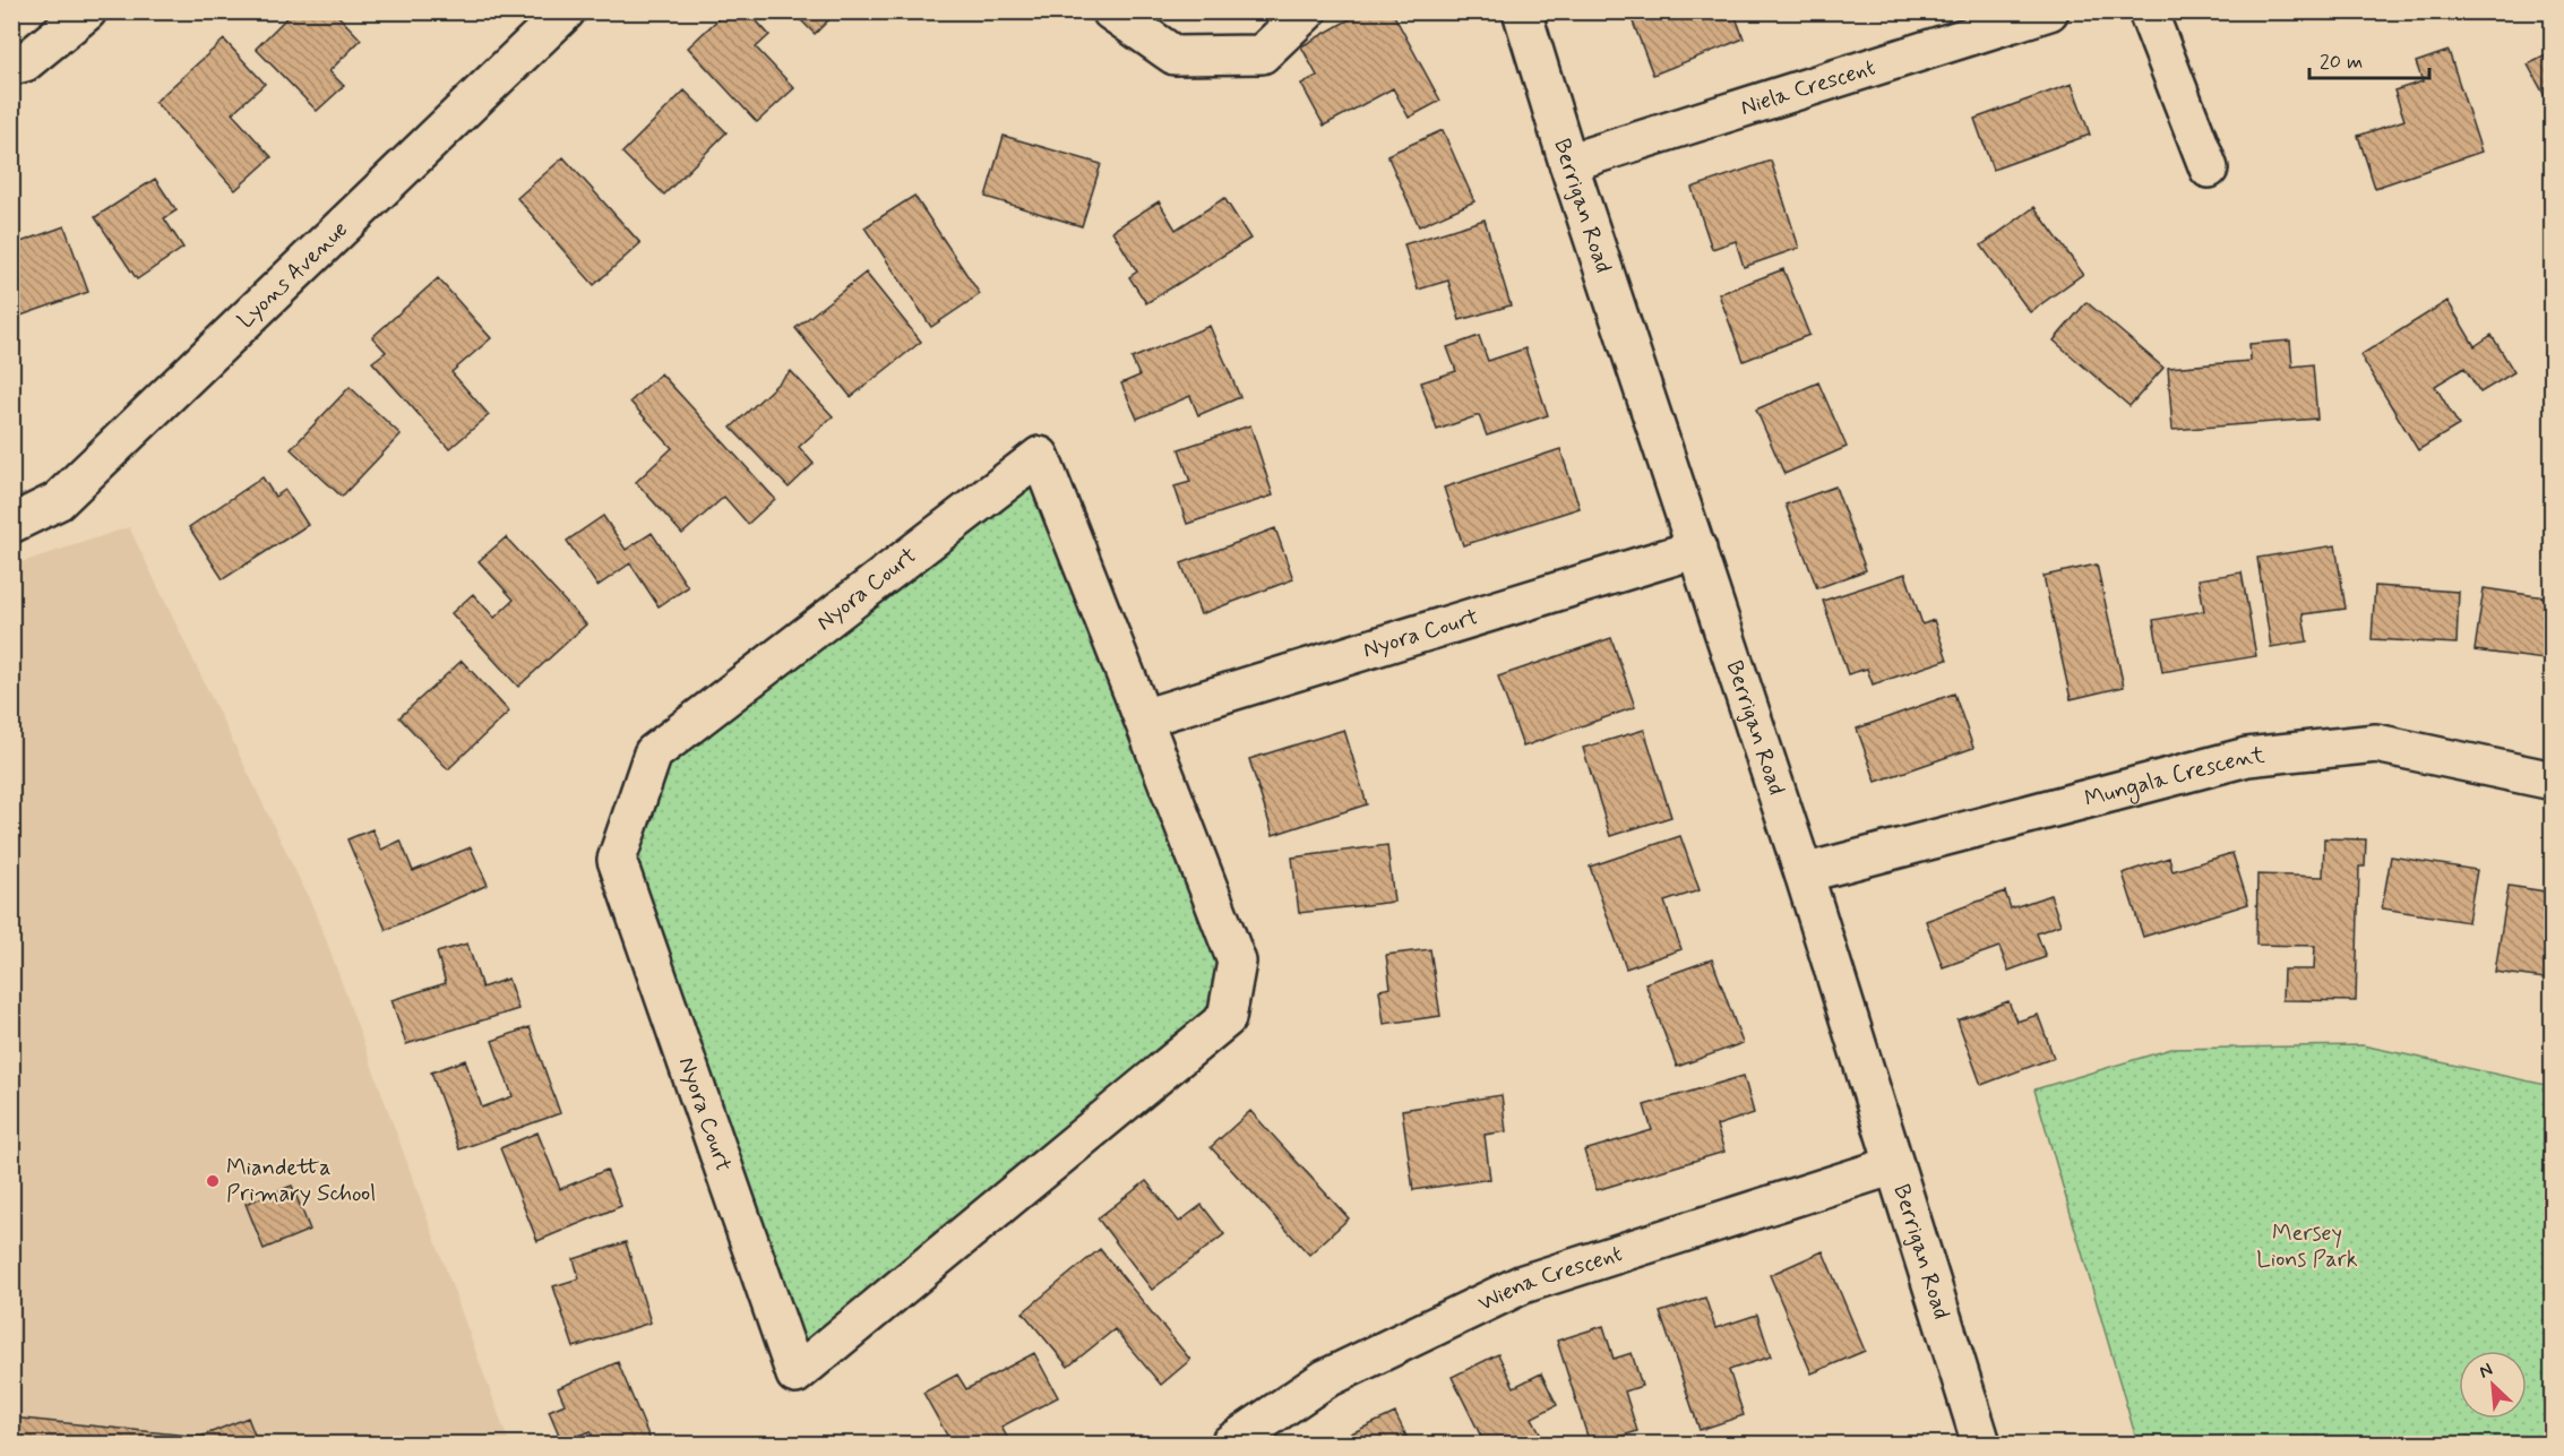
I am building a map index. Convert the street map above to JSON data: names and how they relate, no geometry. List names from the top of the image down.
{
  "streets": {
    "street": [
      "Niela Crescent",
      "Berrigan Road",
      "Lyons Avenue",
      "Nyora Court",
      "Mungala Crescent",
      "Wiena Crescent"
    ]
  },
  "crossings": [
    ["Niela Crescent", "Berrigan Road"],
    ["Berrigan Road", "Nyora Court"],
    ["Berrigan Road", "Mungala Crescent"],
    ["Berrigan Road", "Wiena Crescent"]
  ],
  "parks": ["Mersey Lions Park"],
  "places": ["Miandetta Primary School"],
  "scale_bar": "20 m",
  "north": "top left"
}
